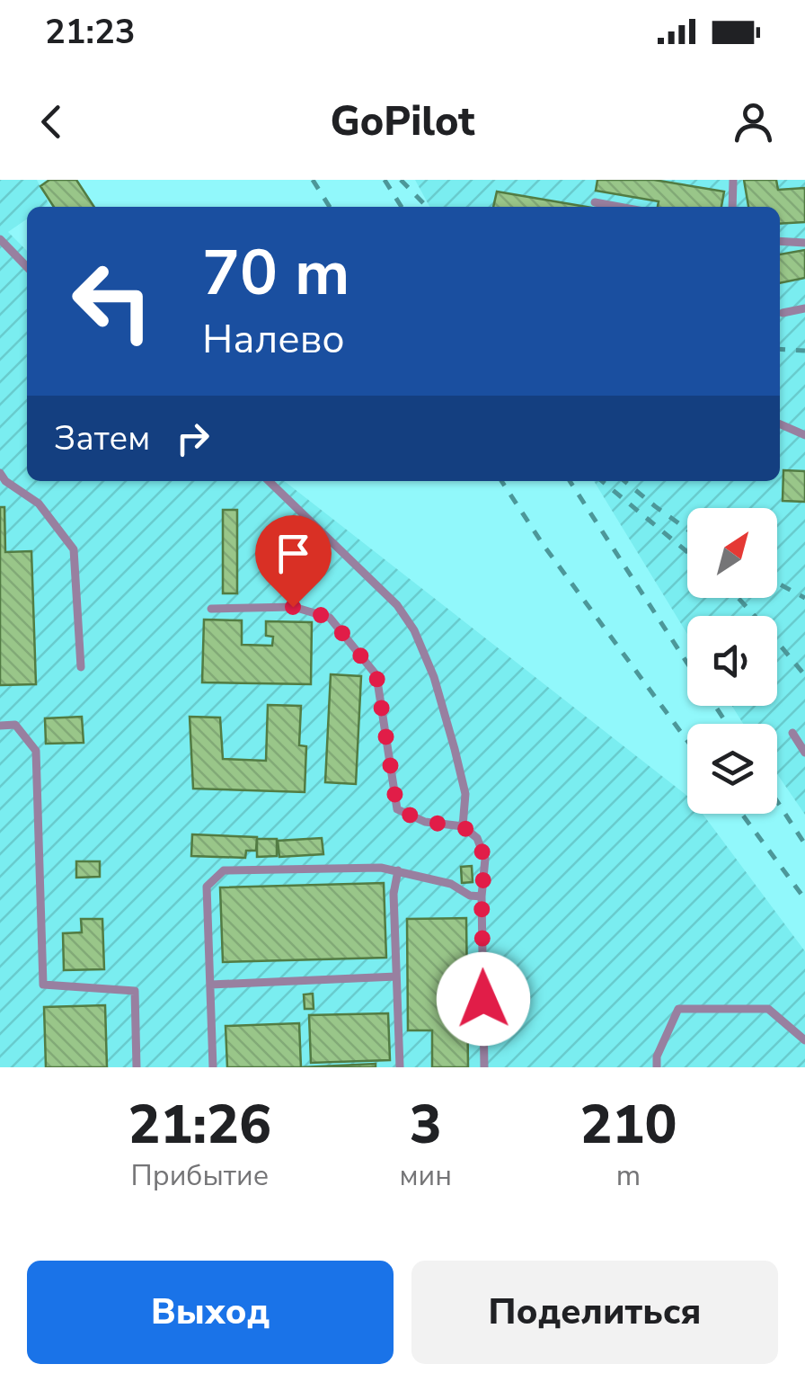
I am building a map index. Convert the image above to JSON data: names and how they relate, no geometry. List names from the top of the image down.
{
  "north": "top right",
  "page": {
    "status": "21:23",
    "header": "GoPilot",
    "turn": ["70 m", "Налево"],
    "then": "Затем",
    "eta": [
      "21:26",
      "Прибытие",
      "3",
      "мин",
      "210",
      "m"
    ],
    "buttons": ["Выход", "Поделиться"]
  }
}
